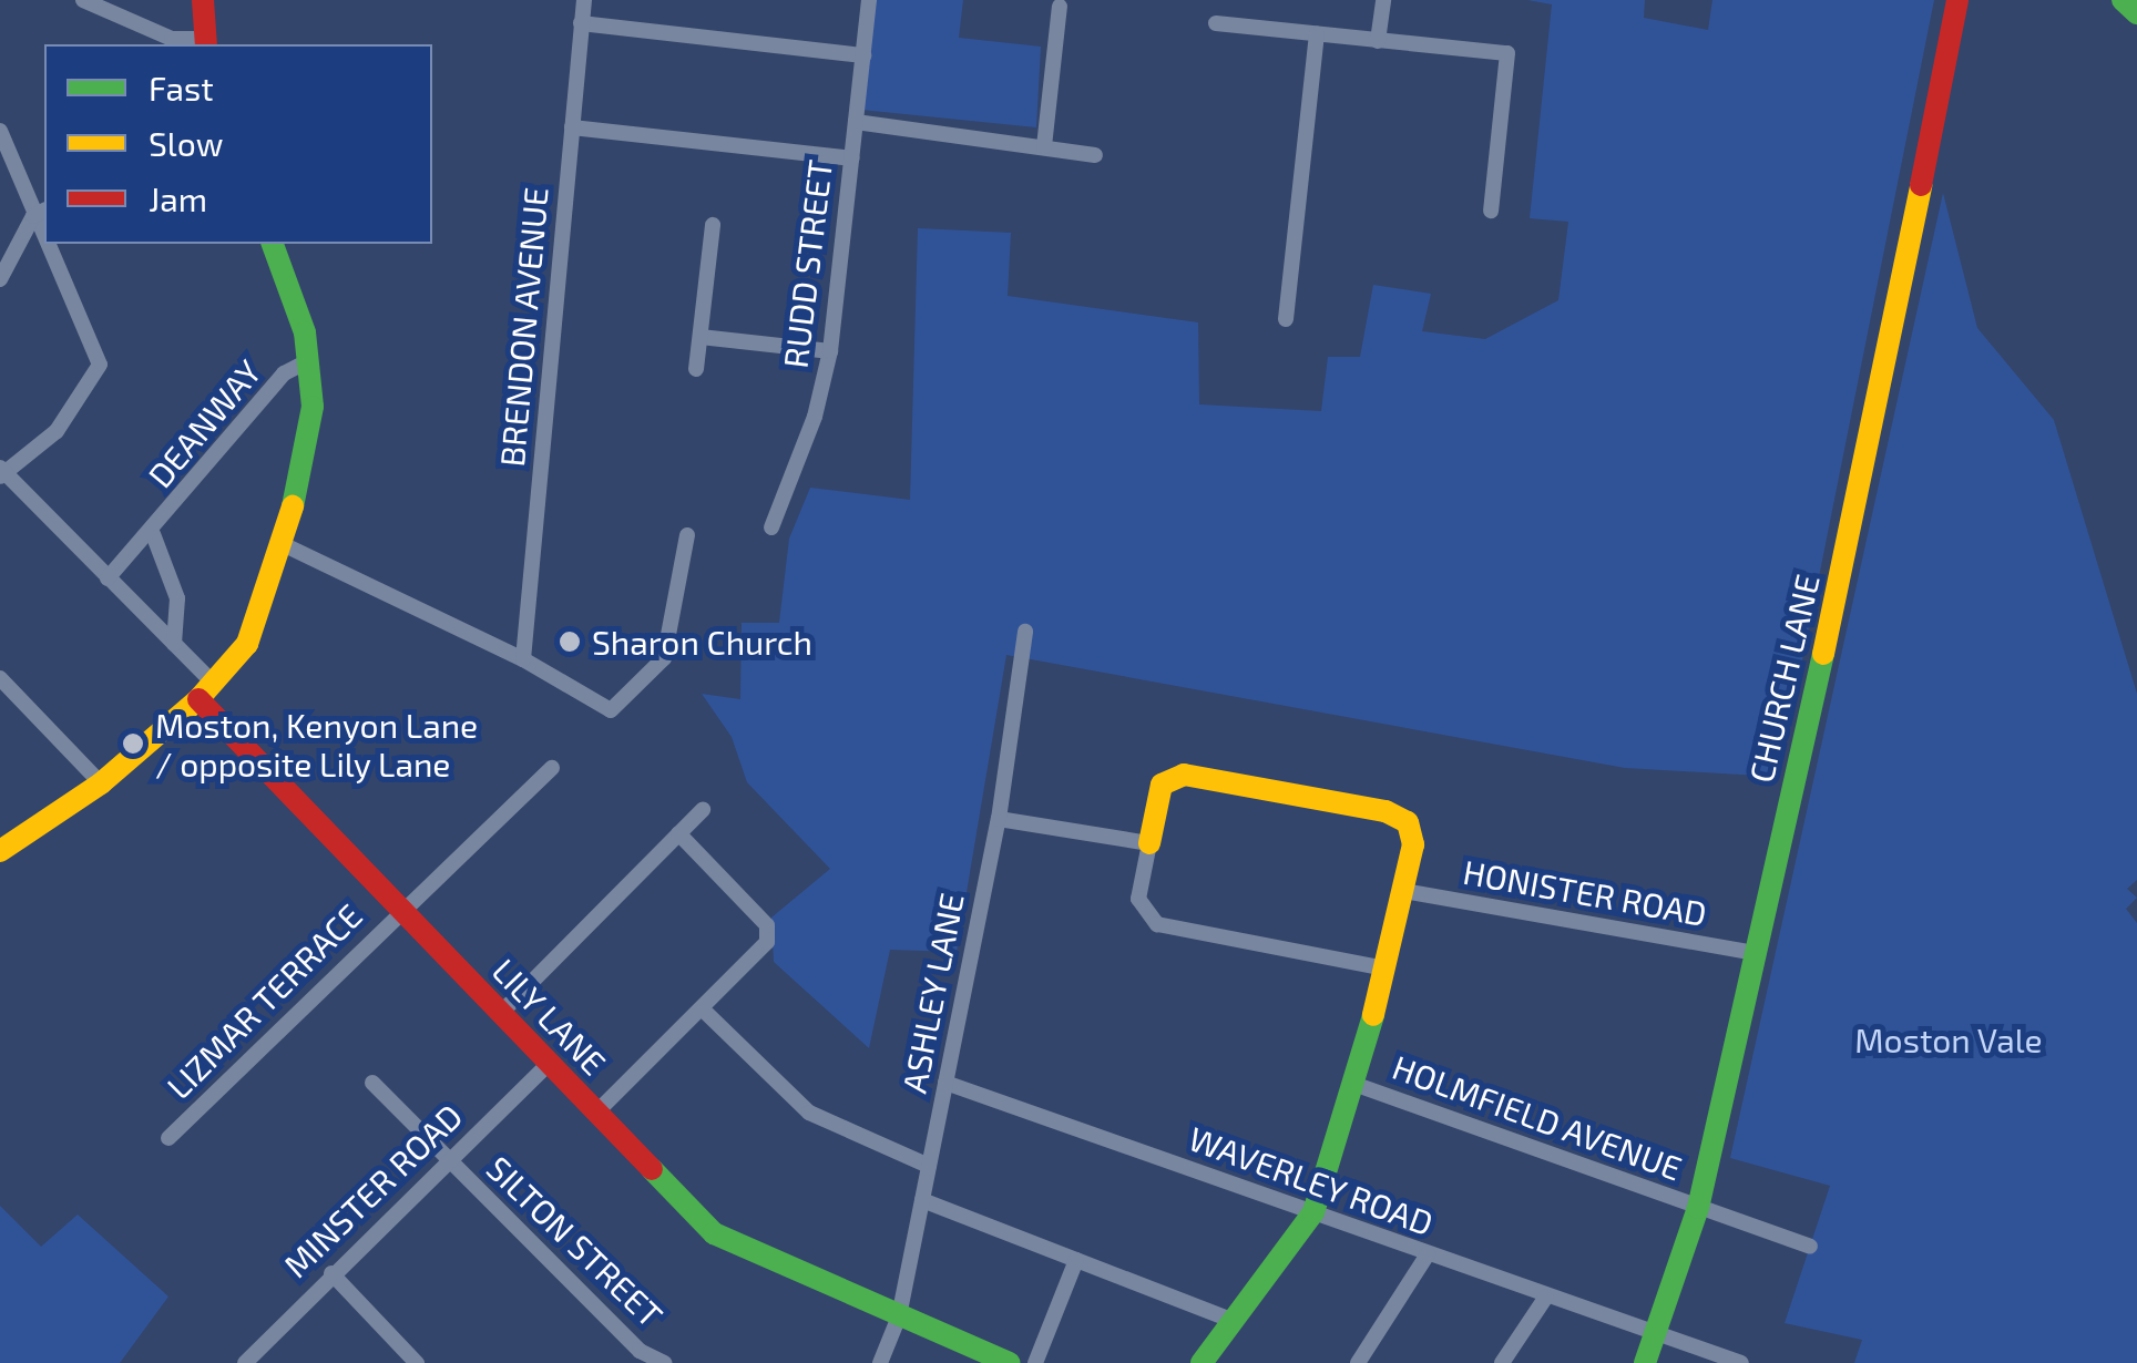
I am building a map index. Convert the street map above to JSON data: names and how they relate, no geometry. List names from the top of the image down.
{
  "streets": {
    "street": [
      "RUDD STREET",
      "BRENDON AVENUE",
      "DEANWAY",
      "CHURCH LANE",
      "HONISTER ROAD",
      "ASHLEY LANE",
      "LIZMAR TERRACE",
      "LILY LANE",
      "HOLMFIELD AVENUE",
      "WAVERLEY ROAD",
      "MINSTER ROAD",
      "SILTON STREET"
    ]
  },
  "crossings": [
    ["CHURCH LANE", "HONISTER ROAD"],
    ["CHURCH LANE", "HOLMFIELD AVENUE"],
    ["CHURCH LANE", "WAVERLEY ROAD"],
    ["ASHLEY LANE", "LILY LANE"],
    ["ASHLEY LANE", "WAVERLEY ROAD"],
    ["LIZMAR TERRACE", "LILY LANE"],
    ["LILY LANE", "MINSTER ROAD"],
    ["MINSTER ROAD", "SILTON STREET"]
  ],
  "parks": ["Moston Vale"],
  "places": ["Sharon Church", "Moston, Kenyon Lane / opposite Lily Lane"],
  "legend": ["Fast", "Slow", "Jam"]
}
